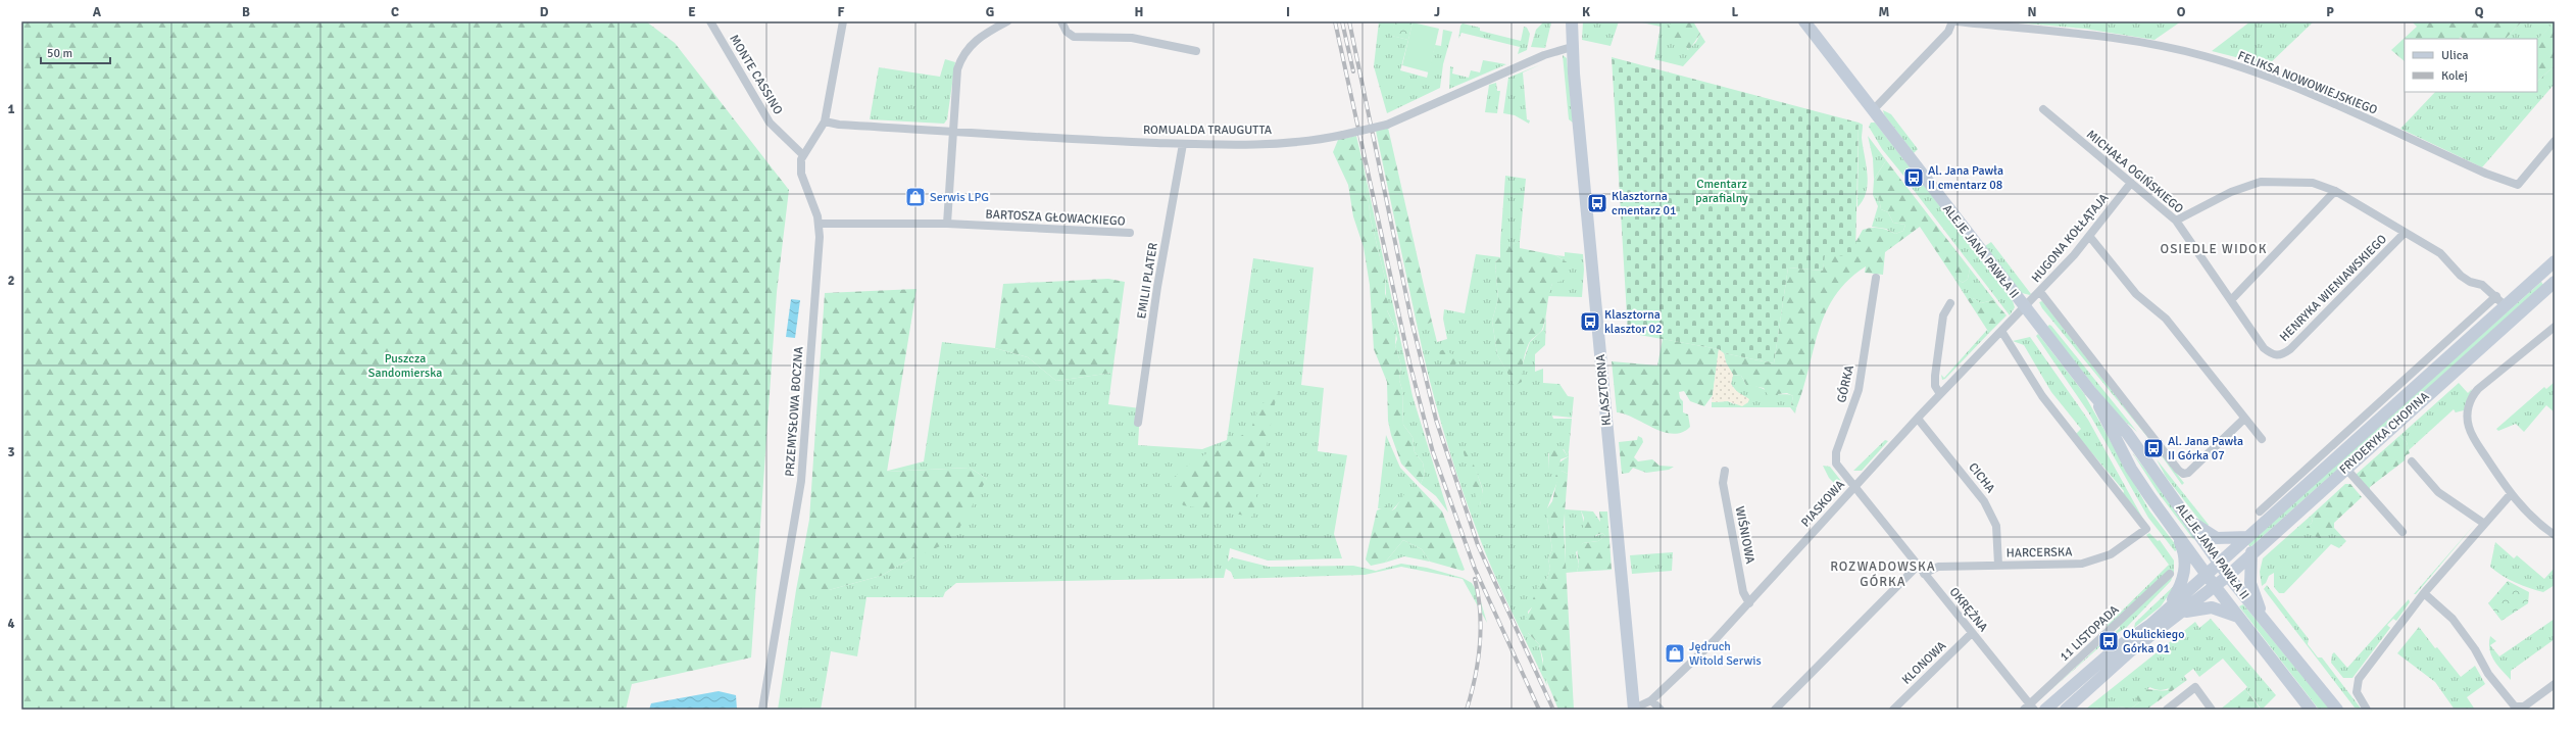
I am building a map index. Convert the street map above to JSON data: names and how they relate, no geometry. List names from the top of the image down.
{
  "streets": {
    "street": [
      "MONTE CASSINO",
      "FELIKSA NOWOWIEJSKIEGO",
      "ROMUALDA TRAUGUTTA",
      "MICHAŁA OGIŃSKIEGO",
      "BARTOSZA GŁOWACKIEGO",
      "HUGONA KOŁŁĄTAJA",
      "ALEJE JANA PAWŁA II",
      "EMILII PLATER",
      "HENRYKA WIENIAWSKIEGO",
      "GÓRKA",
      "KLASZTORNA",
      "PRZEMYSŁOWA BOCZNA",
      "FRYDERYKA CHOPINA",
      "CICHA",
      "PIASKOWA",
      "WIŚNIOWA",
      "HARCERSKA",
      "OKRĘŻNA",
      "11 LISTOPADA",
      "KLONOWA"
    ]
  },
  "crossings": [
    ["MONTE CASSINO", "PRZEMYSŁOWA BOCZNA"],
    ["ROMUALDA TRAUGUTTA", "EMILII PLATER"],
    ["ROMUALDA TRAUGUTTA", "KLASZTORNA"],
    ["ROMUALDA TRAUGUTTA", "PRZEMYSŁOWA BOCZNA"],
    ["MICHAŁA OGIŃSKIEGO", "HUGONA KOŁŁĄTAJA"],
    ["MICHAŁA OGIŃSKIEGO", "HENRYKA WIENIAWSKIEGO"],
    ["BARTOSZA GŁOWACKIEGO", "PRZEMYSŁOWA BOCZNA"],
    ["HUGONA KOŁŁĄTAJA", "ALEJE JANA PAWŁA II"],
    ["HUGONA KOŁŁĄTAJA", "PIASKOWA"],
    ["ALEJE JANA PAWŁA II", "FRYDERYKA CHOPINA"],
    ["ALEJE JANA PAWŁA II", "PIASKOWA"],
    ["GÓRKA", "PIASKOWA"],
    ["GÓRKA", "OKRĘŻNA"],
    ["KLASZTORNA", "PIASKOWA"],
    ["CICHA", "PIASKOWA"],
    ["CICHA", "HARCERSKA"],
    ["PIASKOWA", "WIŚNIOWA"],
    ["PIASKOWA", "HARCERSKA"],
    ["PIASKOWA", "OKRĘŻNA"],
    ["HARCERSKA", "OKRĘŻNA"],
    ["OKRĘŻNA", "11 LISTOPADA"],
    ["OKRĘŻNA", "KLONOWA"]
  ],
  "districts": ["OSIEDLE WIDOK", "ROZWADOWSKA GÓRKA"],
  "parks": ["Cmentarz parafialny", "Puszcza Sandomierska"],
  "places": {
    "bus stop": [
      "Al. Jana Pawła II cmentarz 08",
      "Klasztorna cmentarz 01",
      "Klasztorna klasztor 02",
      "Al. Jana Pawła II Górka 07",
      "Okulickiego Górka 01"
    ],
    "shop": ["Serwis LPG", "Jędruch Witold Serwis"]
  },
  "legend": ["Ulica", "Kolej"],
  "scale_bar": "50 m",
  "grid": {
    "columns": [
      "A",
      "B",
      "C",
      "D",
      "E",
      "F",
      "G",
      "H",
      "I",
      "J",
      "K",
      "L",
      "M",
      "N",
      "O",
      "P",
      "Q"
    ],
    "rows": [
      "1",
      "2",
      "3",
      "4"
    ]
  }
}
